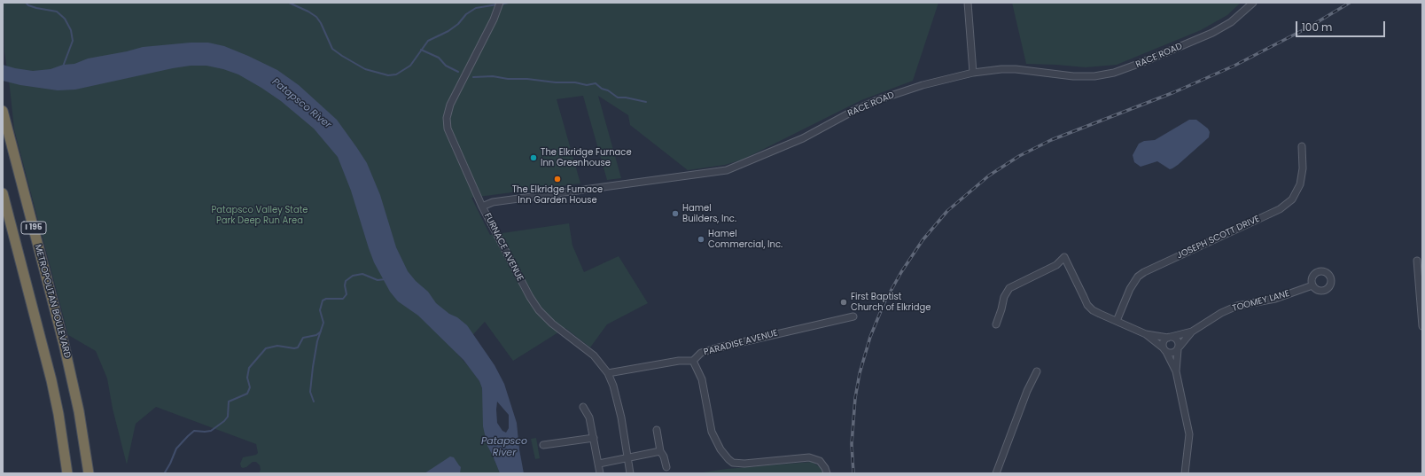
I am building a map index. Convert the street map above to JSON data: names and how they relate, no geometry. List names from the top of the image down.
{
  "streets": {
    "highway": ["I 195", "METROPOLITAN BOULEVARD"],
    "street": [
      "RACE ROAD",
      "JOSEPH SCOTT DRIVE",
      "FURNACE AVENUE",
      "TOOMEY LANE",
      "PARADISE AVENUE"
    ]
  },
  "crossings": [
    ["RACE ROAD", "FURNACE AVENUE"],
    ["FURNACE AVENUE", "PARADISE AVENUE"]
  ],
  "water": ["Patapsco River"],
  "parks": ["Patapsco Valley State Park Deep Run Area"],
  "places": [
    "The Elkridge Furnace Inn Greenhouse",
    "The Elkridge Furnace Inn Garden House",
    "Hamel Builders, Inc.",
    "Hamel Commercial, Inc.",
    "First Baptist Church of Elkridge"
  ],
  "scale_bar": "100 m"
}
